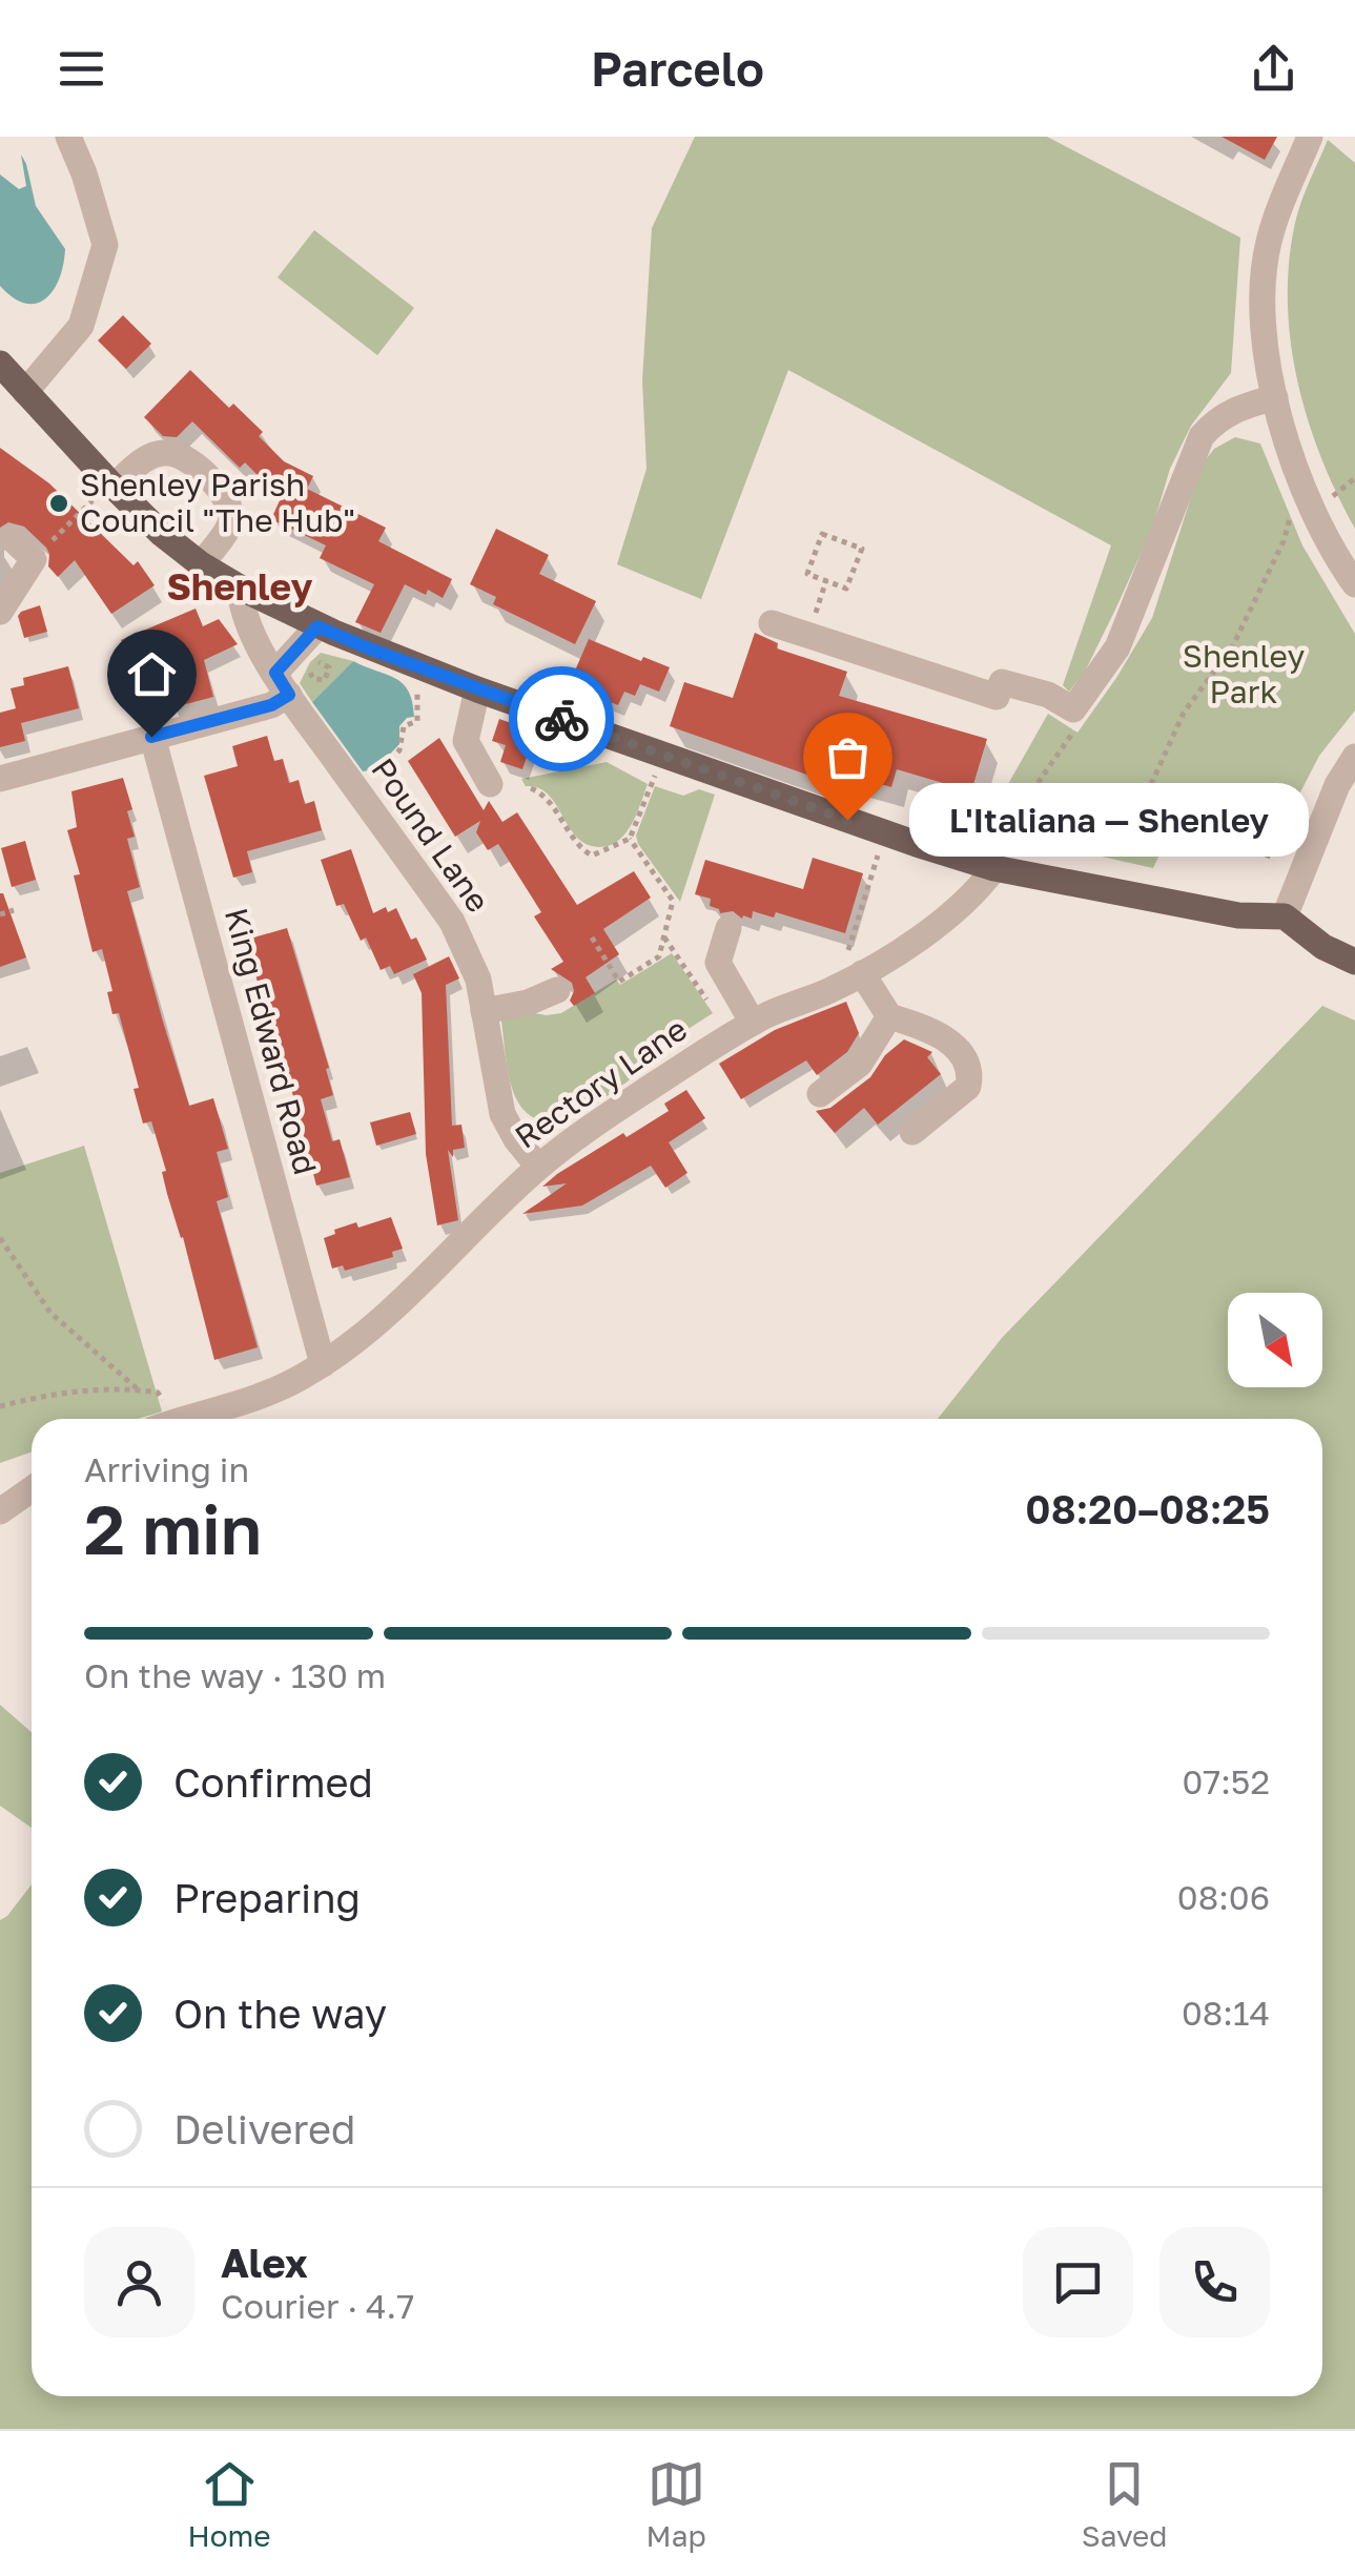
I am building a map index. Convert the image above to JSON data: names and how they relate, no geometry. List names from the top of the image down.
{
  "streets": {
    "street": ["Pound Lane", "King Edward Road", "Rectory Lane"]
  },
  "crossings": [
    ["Pound Lane", "Rectory Lane"],
    ["King Edward Road", "Rectory Lane"]
  ],
  "districts": ["Shenley"],
  "parks": ["Shenley Park"],
  "places": ["Shenley Parish Council \"The Hub\"", "L'Italiana — Shenley"],
  "north": "bottom right",
  "page": {
    "header": "Parcelo",
    "bubble": "L'Italiana — Shenley",
    "heading": ["2 min", "Arriving in", "08:20–08:25"],
    "panel": ["Alex", "Courier · 4.7"],
    "bar": "On the way · 130 m",
    "list": [
      ["Confirmed", "07:52"],
      ["Preparing", "08:06"],
      ["On the way", "08:14"],
      "Delivered"
    ],
    "tabs": ["Home", "Map", "Saved"]
  }
}
